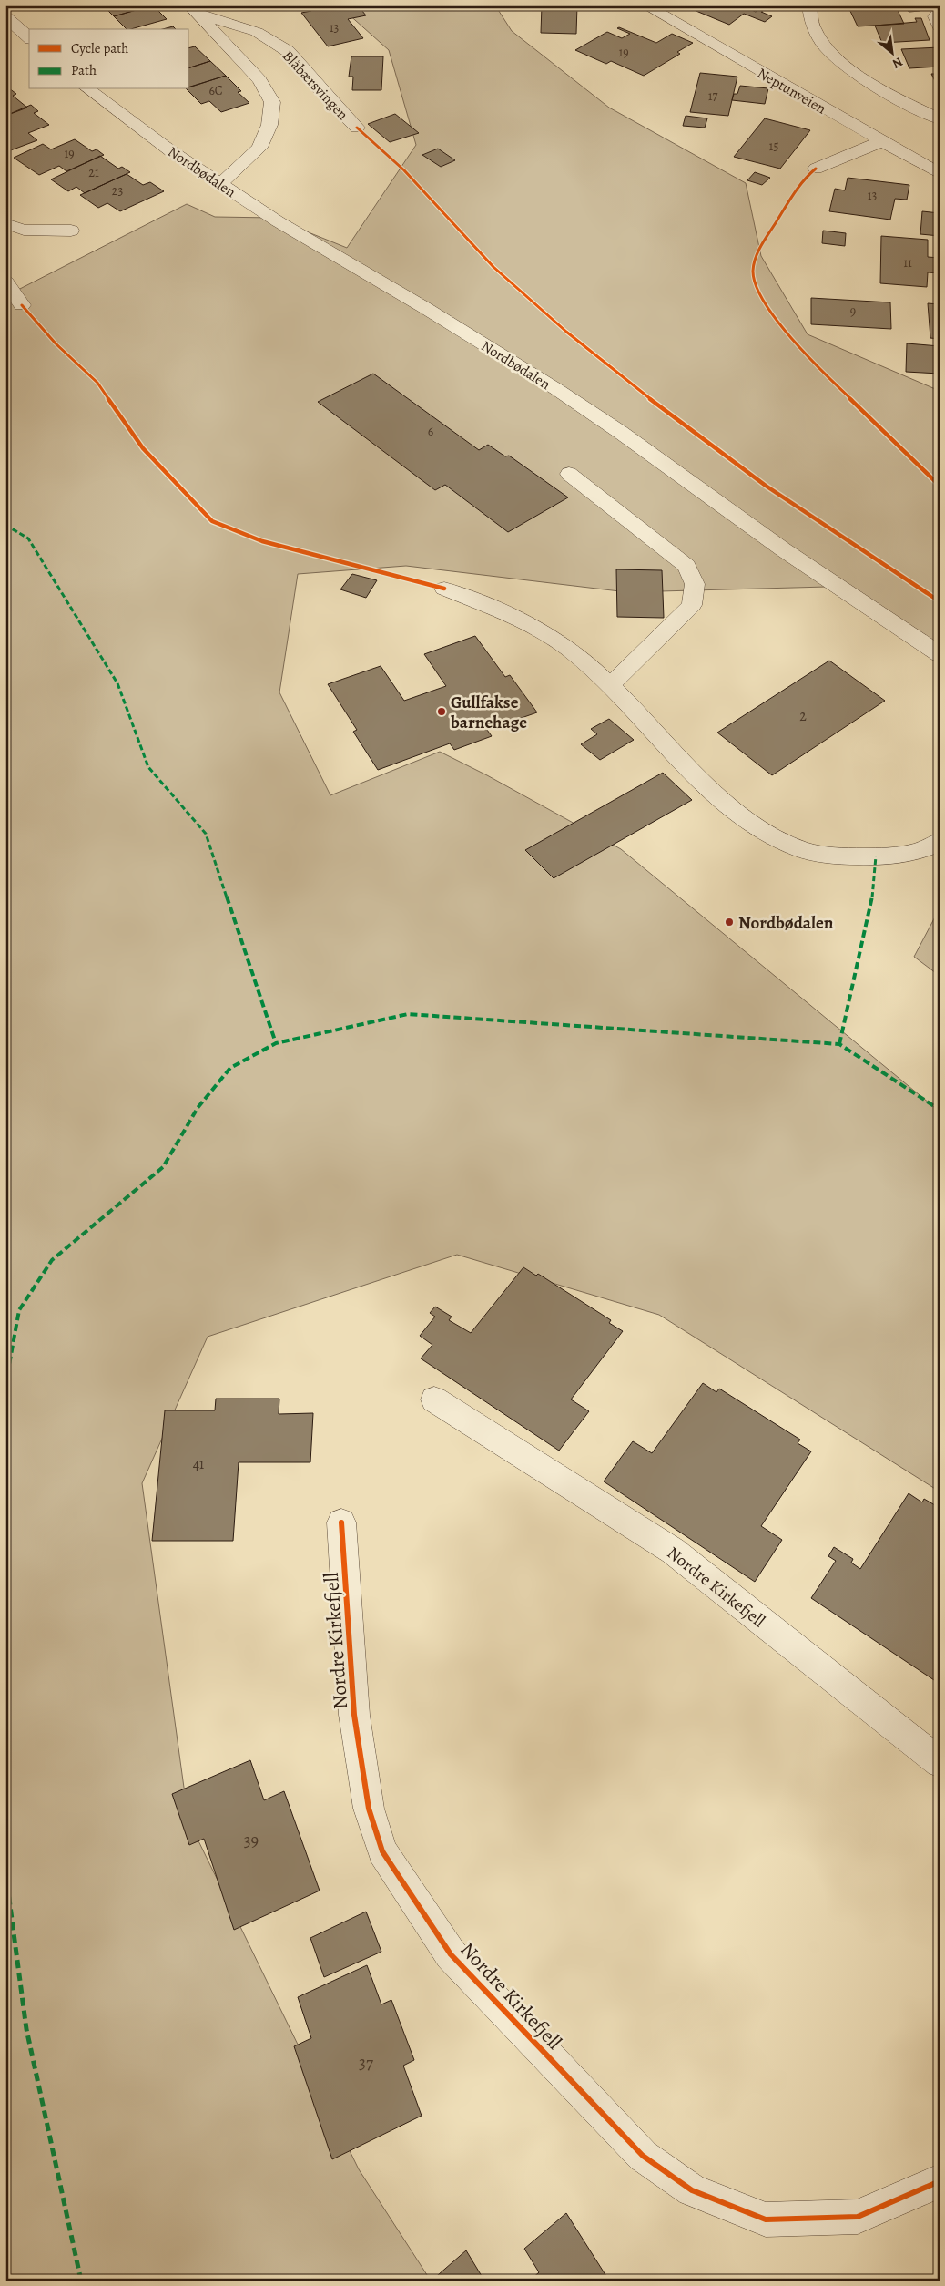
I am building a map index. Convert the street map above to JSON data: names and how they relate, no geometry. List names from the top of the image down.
{
  "streets": {
    "street": [
      "Blåbærsvingen",
      "Neptunveien",
      "Nordbødalen",
      "Nordre Kirkefjell"
    ]
  },
  "crossings": [
    ["Blåbærsvingen", "Nordbødalen"]
  ],
  "places": ["Gullfakse barnehage", "Nordbødalen"],
  "house_numbers": [
    "13",
    "19",
    "6C",
    "17",
    "15",
    "19",
    "21",
    "23",
    "13",
    "11",
    "9",
    "6",
    "2",
    "41",
    "39",
    "37"
  ],
  "legend": ["Cycle path", "Path"],
  "north": "bottom right"
}
